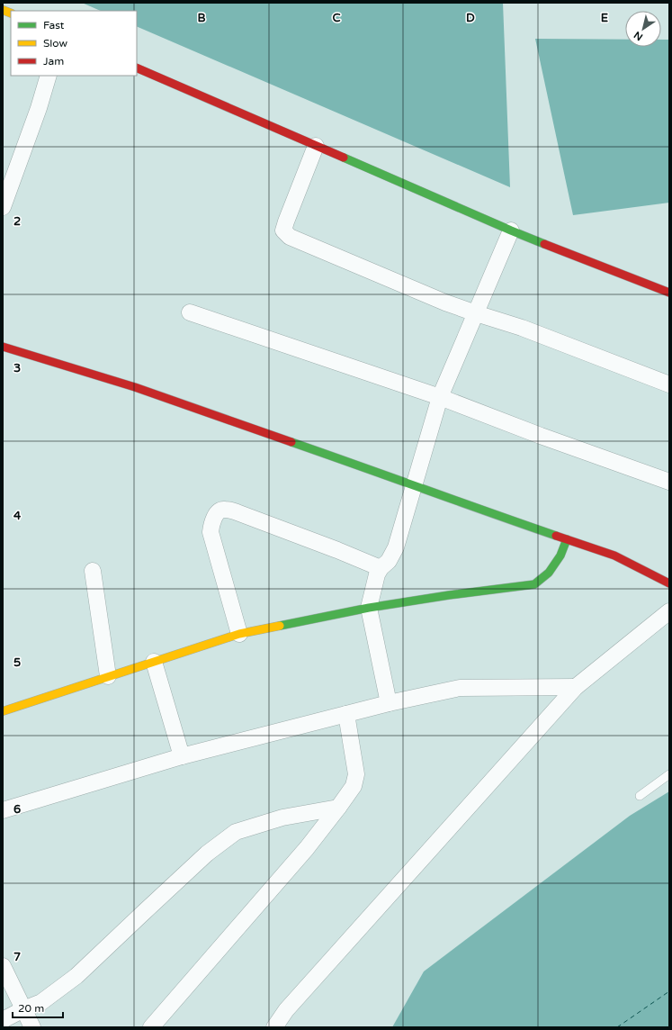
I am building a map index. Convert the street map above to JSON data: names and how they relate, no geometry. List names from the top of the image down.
{
  "legend": ["Fast", "Slow", "Jam"],
  "scale_bar": "20 m",
  "north": "bottom left",
  "grid": {
    "columns": [
      "B",
      "C",
      "D",
      "E"
    ],
    "rows": [
      "2",
      "3",
      "4",
      "5",
      "6",
      "7"
    ]
  }
}
